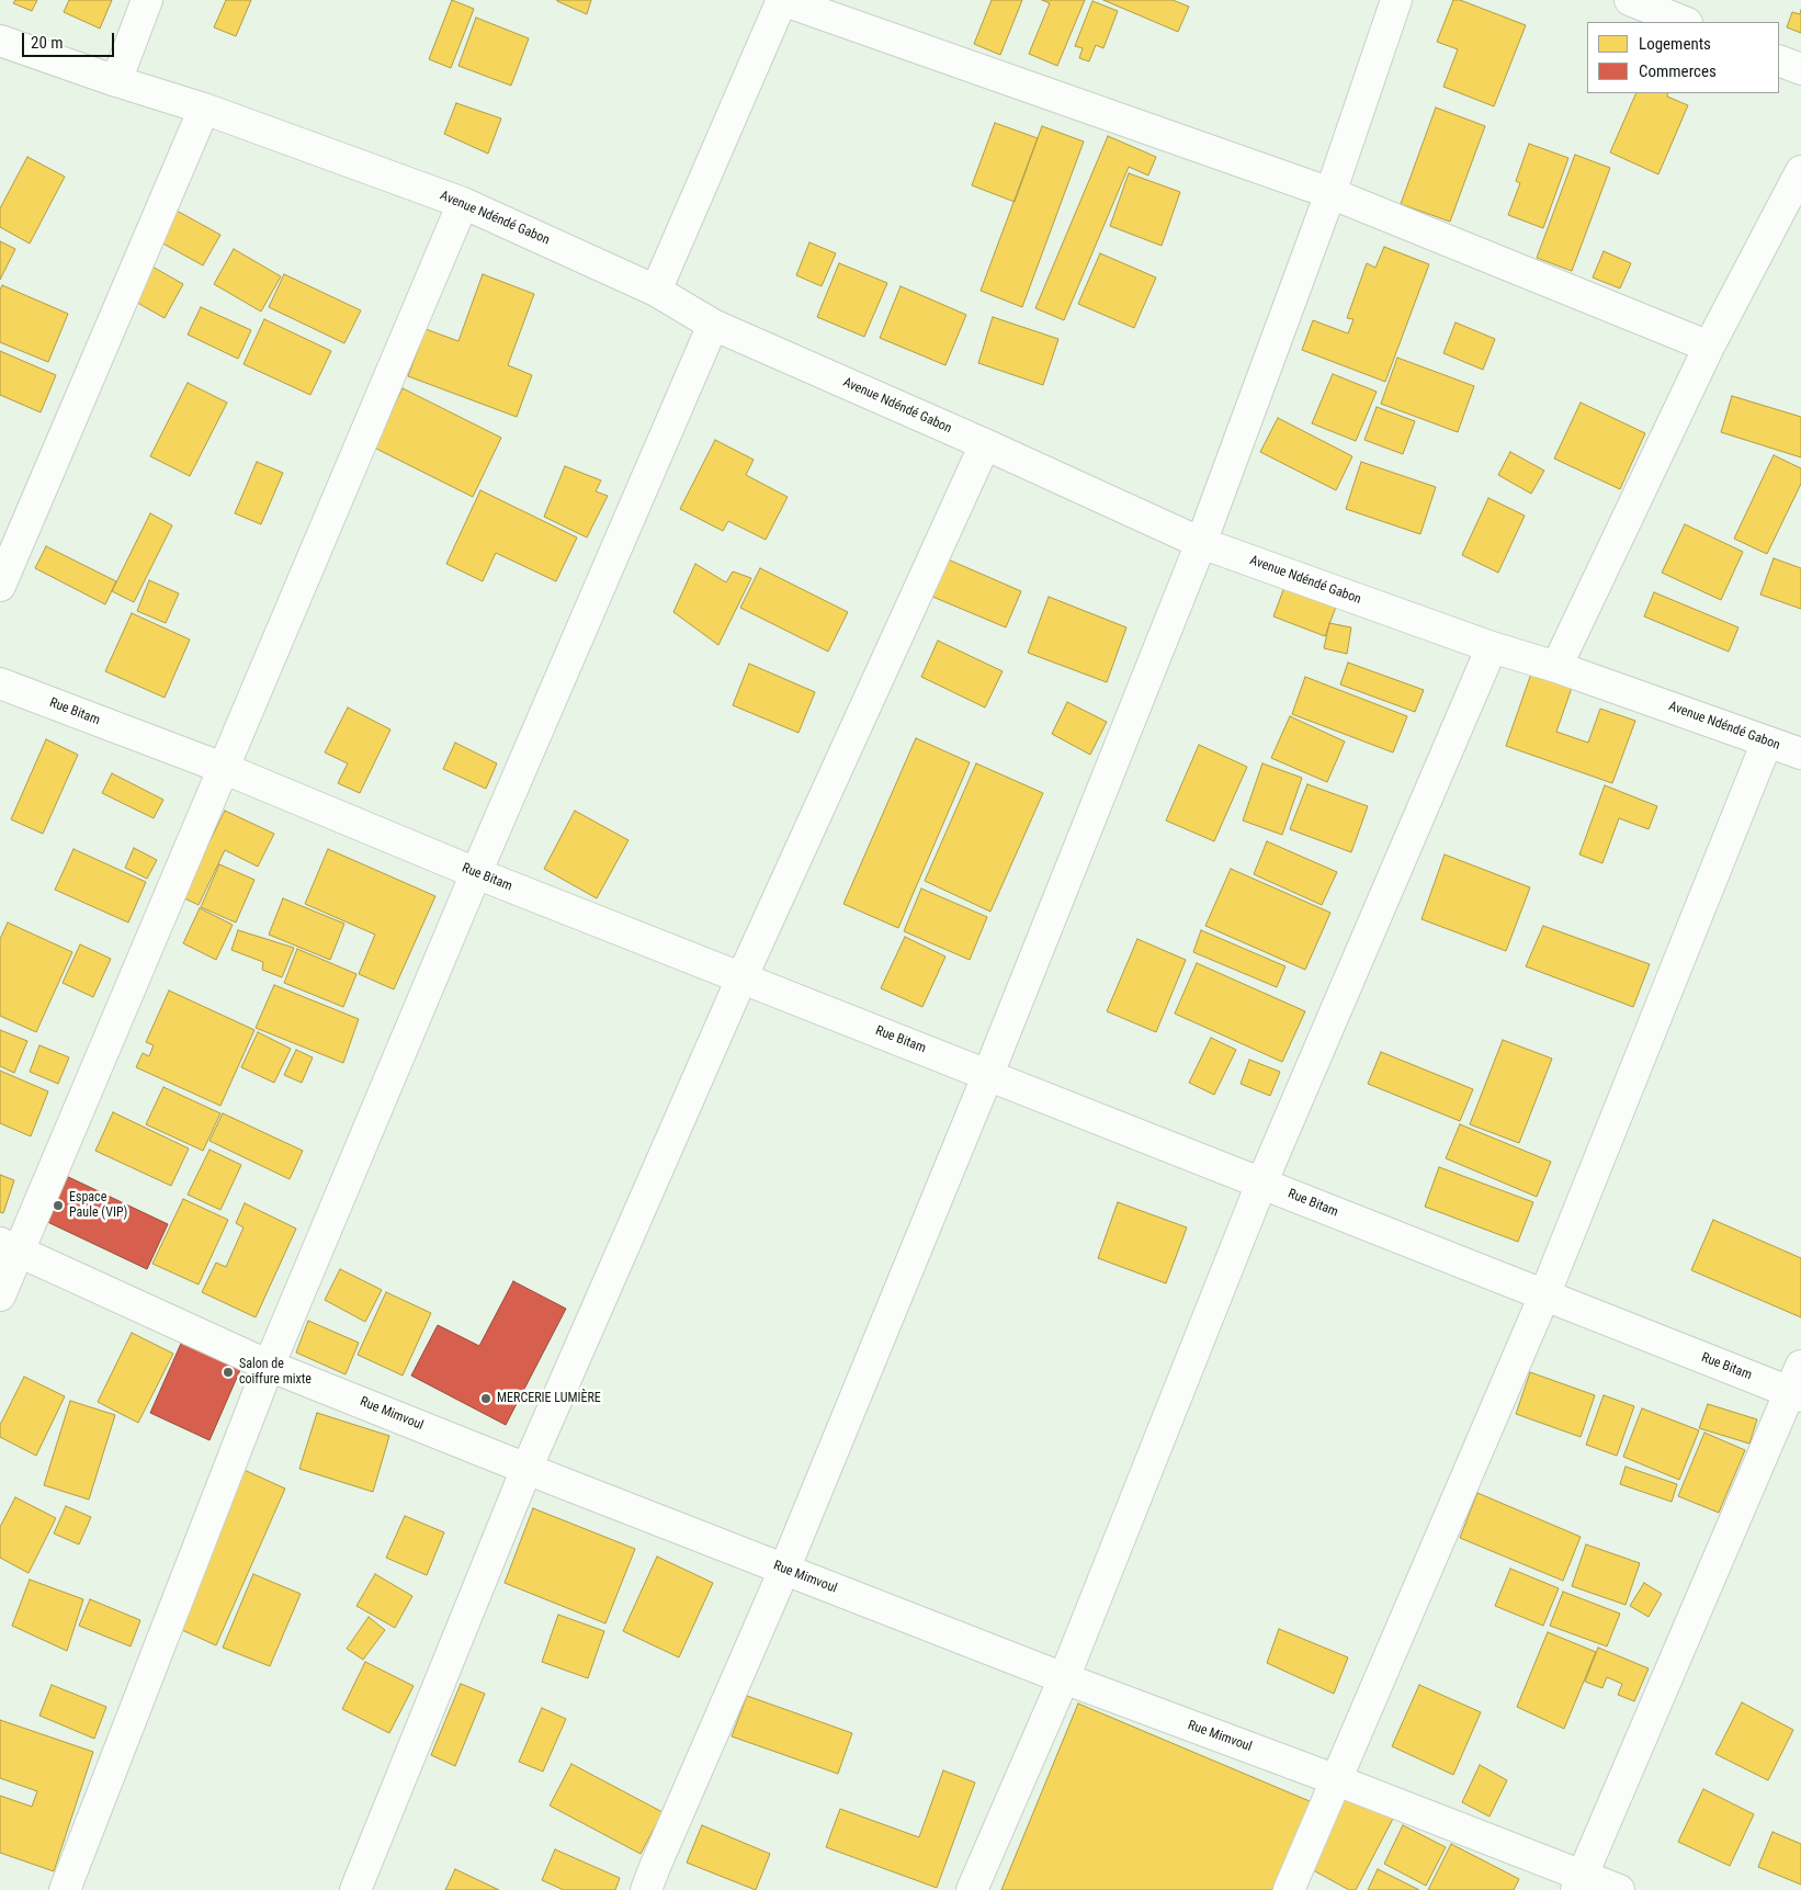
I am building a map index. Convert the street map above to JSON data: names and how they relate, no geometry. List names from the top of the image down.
{
  "streets": {
    "street": ["Avenue Ndéndé Gabon", "Rue Bitam", "Rue Mimvoul"]
  },
  "places": ["Espace Paule (VIP)", "Salon de coiffure mixte", "MERCERIE LUMIÈRE"],
  "legend": ["Logements", "Commerces"],
  "scale_bar": "20 m"
}
